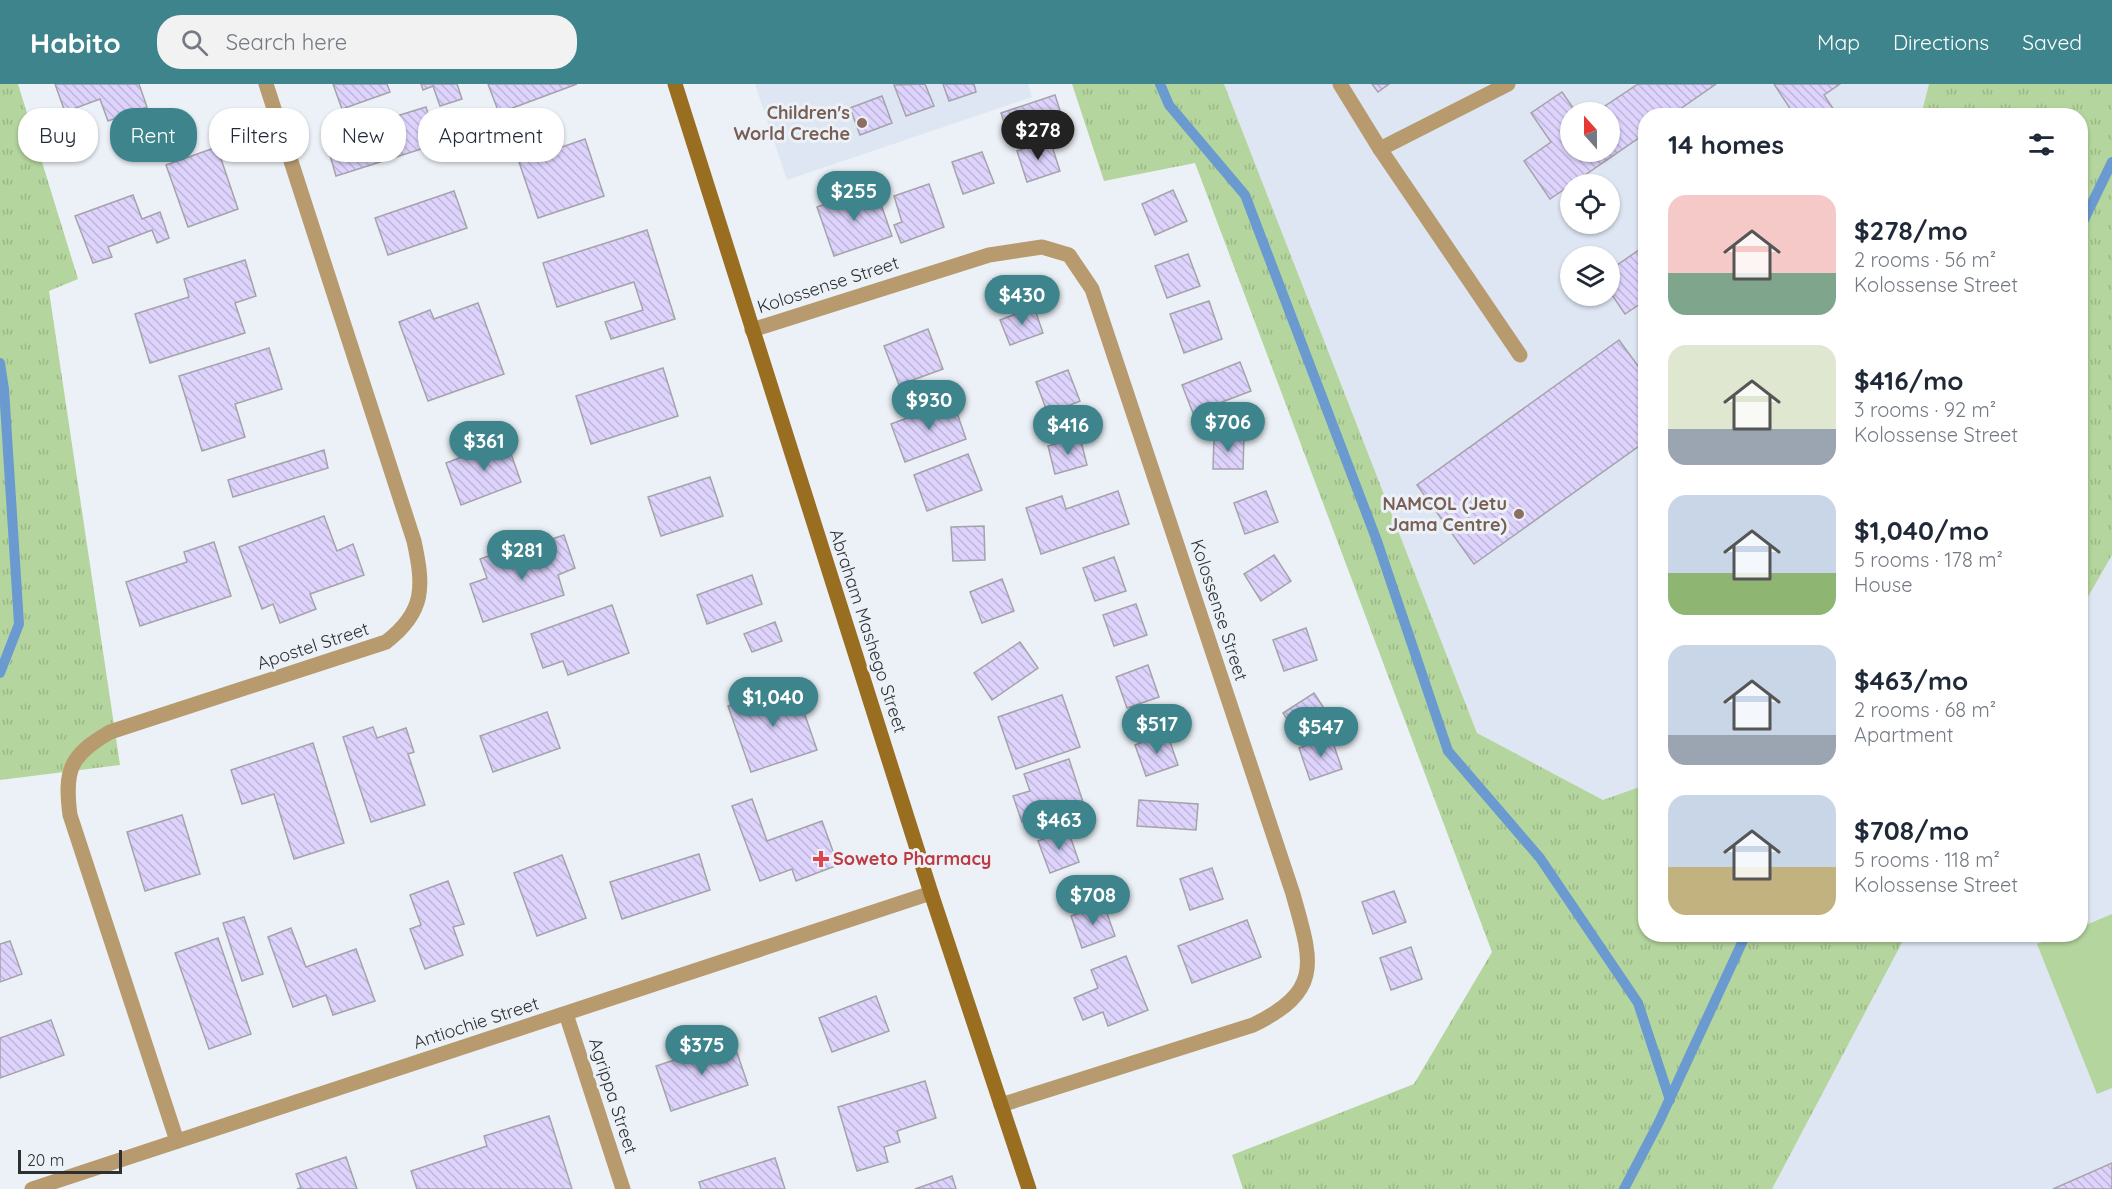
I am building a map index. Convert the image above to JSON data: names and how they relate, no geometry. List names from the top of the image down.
{
  "streets": {
    "main road": ["Abraham Mashego Street"],
    "street": [
      "Kolossense Street",
      "Apostel Street",
      "Antiochie Street",
      "Agrippa Street"
    ]
  },
  "crossings": [
    ["Kolossense Street", "Abraham Mashego Street"],
    ["Abraham Mashego Street", "Antiochie Street"],
    ["Apostel Street", "Antiochie Street"],
    ["Antiochie Street", "Agrippa Street"]
  ],
  "places": {
    "other": ["Children's World Creche", "NAMCOL (Jetu Jama Centre)"],
    "health": ["Soweto Pharmacy"]
  },
  "scale_bar": "20 m",
  "north": "top",
  "page": {
    "header": "Habito",
    "search": "Search here",
    "nav": ["Map", "Directions", "Saved"],
    "chip": [
      "Buy",
      "Rent",
      "Filters",
      "New",
      "Apartment"
    ],
    "heading": "14 homes",
    "price": [
      "$278",
      "$255",
      "$430",
      "$930",
      "$706",
      "$416",
      "$361",
      "$281",
      "$1,040",
      "$517",
      "$547",
      "$463",
      "$708",
      "$375"
    ],
    "list": [
      {
        "name": "$278/mo",
        "note": "2 rooms · 56 m² · Kolossense Street"
      },
      {
        "name": "$416/mo",
        "note": "3 rooms · 92 m² · Kolossense Street"
      },
      {
        "name": "$1,040/mo",
        "note": "5 rooms · 178 m² · House"
      },
      {
        "name": "$463/mo",
        "note": "2 rooms · 68 m² · Apartment"
      },
      {
        "name": "$708/mo",
        "note": "5 rooms · 118 m² · Kolossense Street"
      }
    ],
    "scale": "20 m"
  }
}
